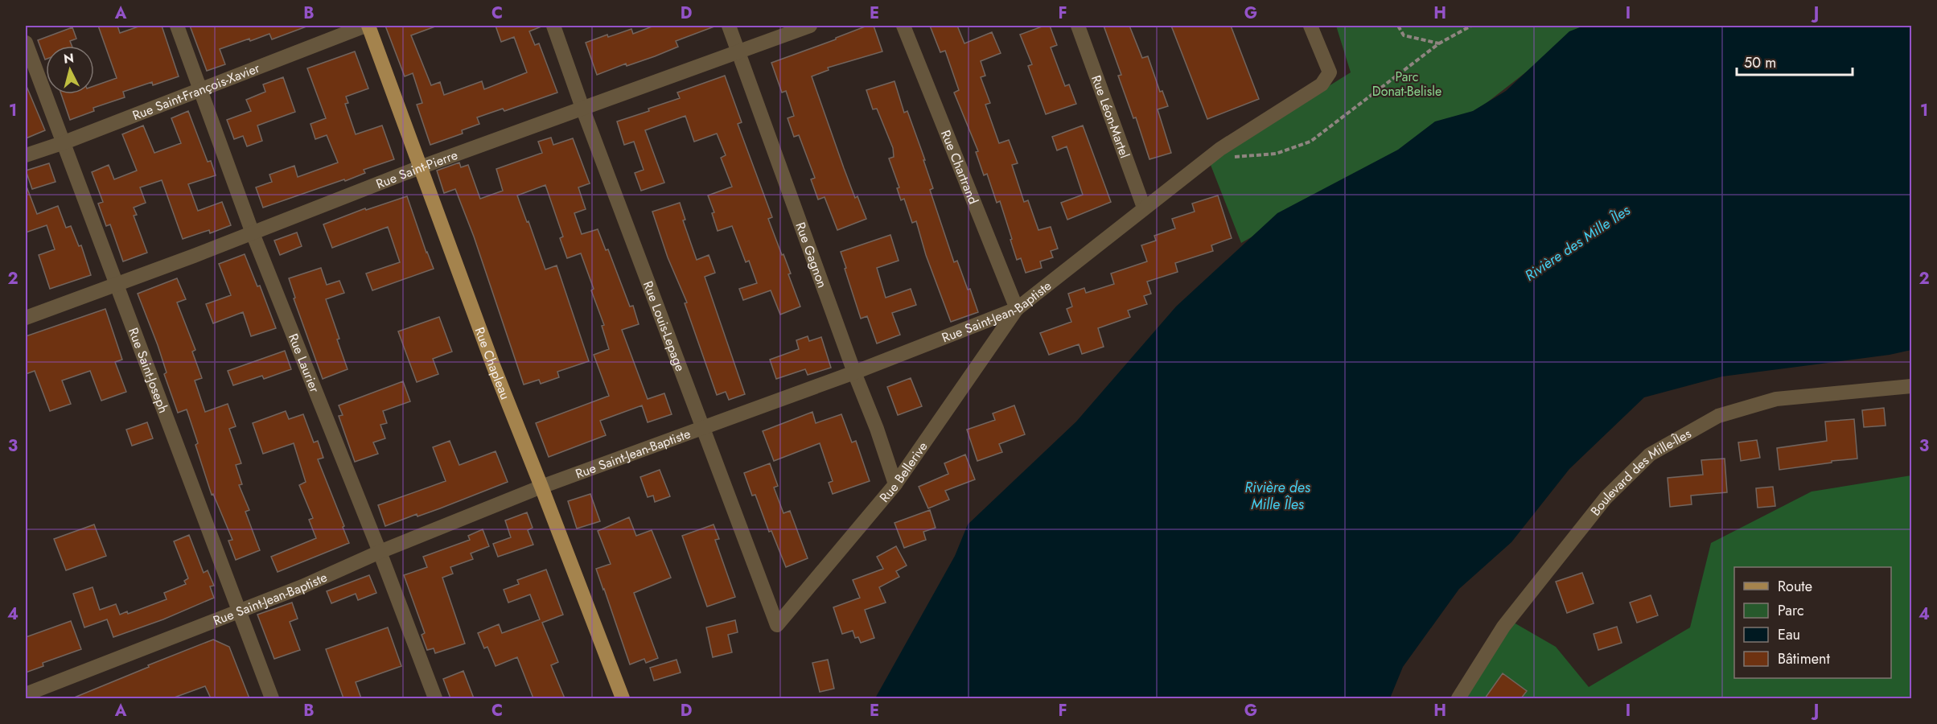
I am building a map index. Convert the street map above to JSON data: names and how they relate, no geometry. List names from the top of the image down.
{
  "streets": {
    "main road": ["Rue Chapleau"],
    "street": [
      "Rue Saint-François-Xavier",
      "Rue Léon-Martel",
      "Rue Chartrand",
      "Rue Saint-Pierre",
      "Rue Gagnon",
      "Rue Saint-Jean-Baptiste",
      "Rue Louis-Lepage",
      "Rue Laurier",
      "Rue Saint-Joseph",
      "Rue Bellerive",
      "Boulevard des Mille-Îles"
    ]
  },
  "crossings": [
    ["Rue Saint-François-Xavier", "Rue Laurier"],
    ["Rue Saint-François-Xavier", "Rue Chapleau"],
    ["Rue Saint-François-Xavier", "Rue Saint-Joseph"],
    ["Rue Léon-Martel", "Rue Saint-Jean-Baptiste"],
    ["Rue Chartrand", "Rue Saint-Jean-Baptiste"],
    ["Rue Chartrand", "Rue Bellerive"],
    ["Rue Saint-Pierre", "Rue Gagnon"],
    ["Rue Saint-Pierre", "Rue Louis-Lepage"],
    ["Rue Saint-Pierre", "Rue Laurier"],
    ["Rue Saint-Pierre", "Rue Chapleau"],
    ["Rue Saint-Pierre", "Rue Saint-Joseph"],
    ["Rue Gagnon", "Rue Saint-Jean-Baptiste"],
    ["Rue Gagnon", "Rue Bellerive"],
    ["Rue Saint-Jean-Baptiste", "Rue Louis-Lepage"],
    ["Rue Saint-Jean-Baptiste", "Rue Laurier"],
    ["Rue Saint-Jean-Baptiste", "Rue Chapleau"],
    ["Rue Saint-Jean-Baptiste", "Rue Saint-Joseph"],
    ["Rue Saint-Jean-Baptiste", "Rue Bellerive"],
    ["Rue Louis-Lepage", "Rue Bellerive"]
  ],
  "water": ["Rivière des Mille Îles"],
  "parks": ["Parc Donat-Belisle"],
  "legend": [
    "Route",
    "Parc",
    "Eau",
    "Bâtiment"
  ],
  "scale_bar": "50 m",
  "north": "top",
  "grid": {
    "columns": [
      "A",
      "B",
      "C",
      "D",
      "E",
      "F",
      "G",
      "H",
      "I",
      "J"
    ],
    "rows": [
      "1",
      "2",
      "3",
      "4"
    ]
  }
}
